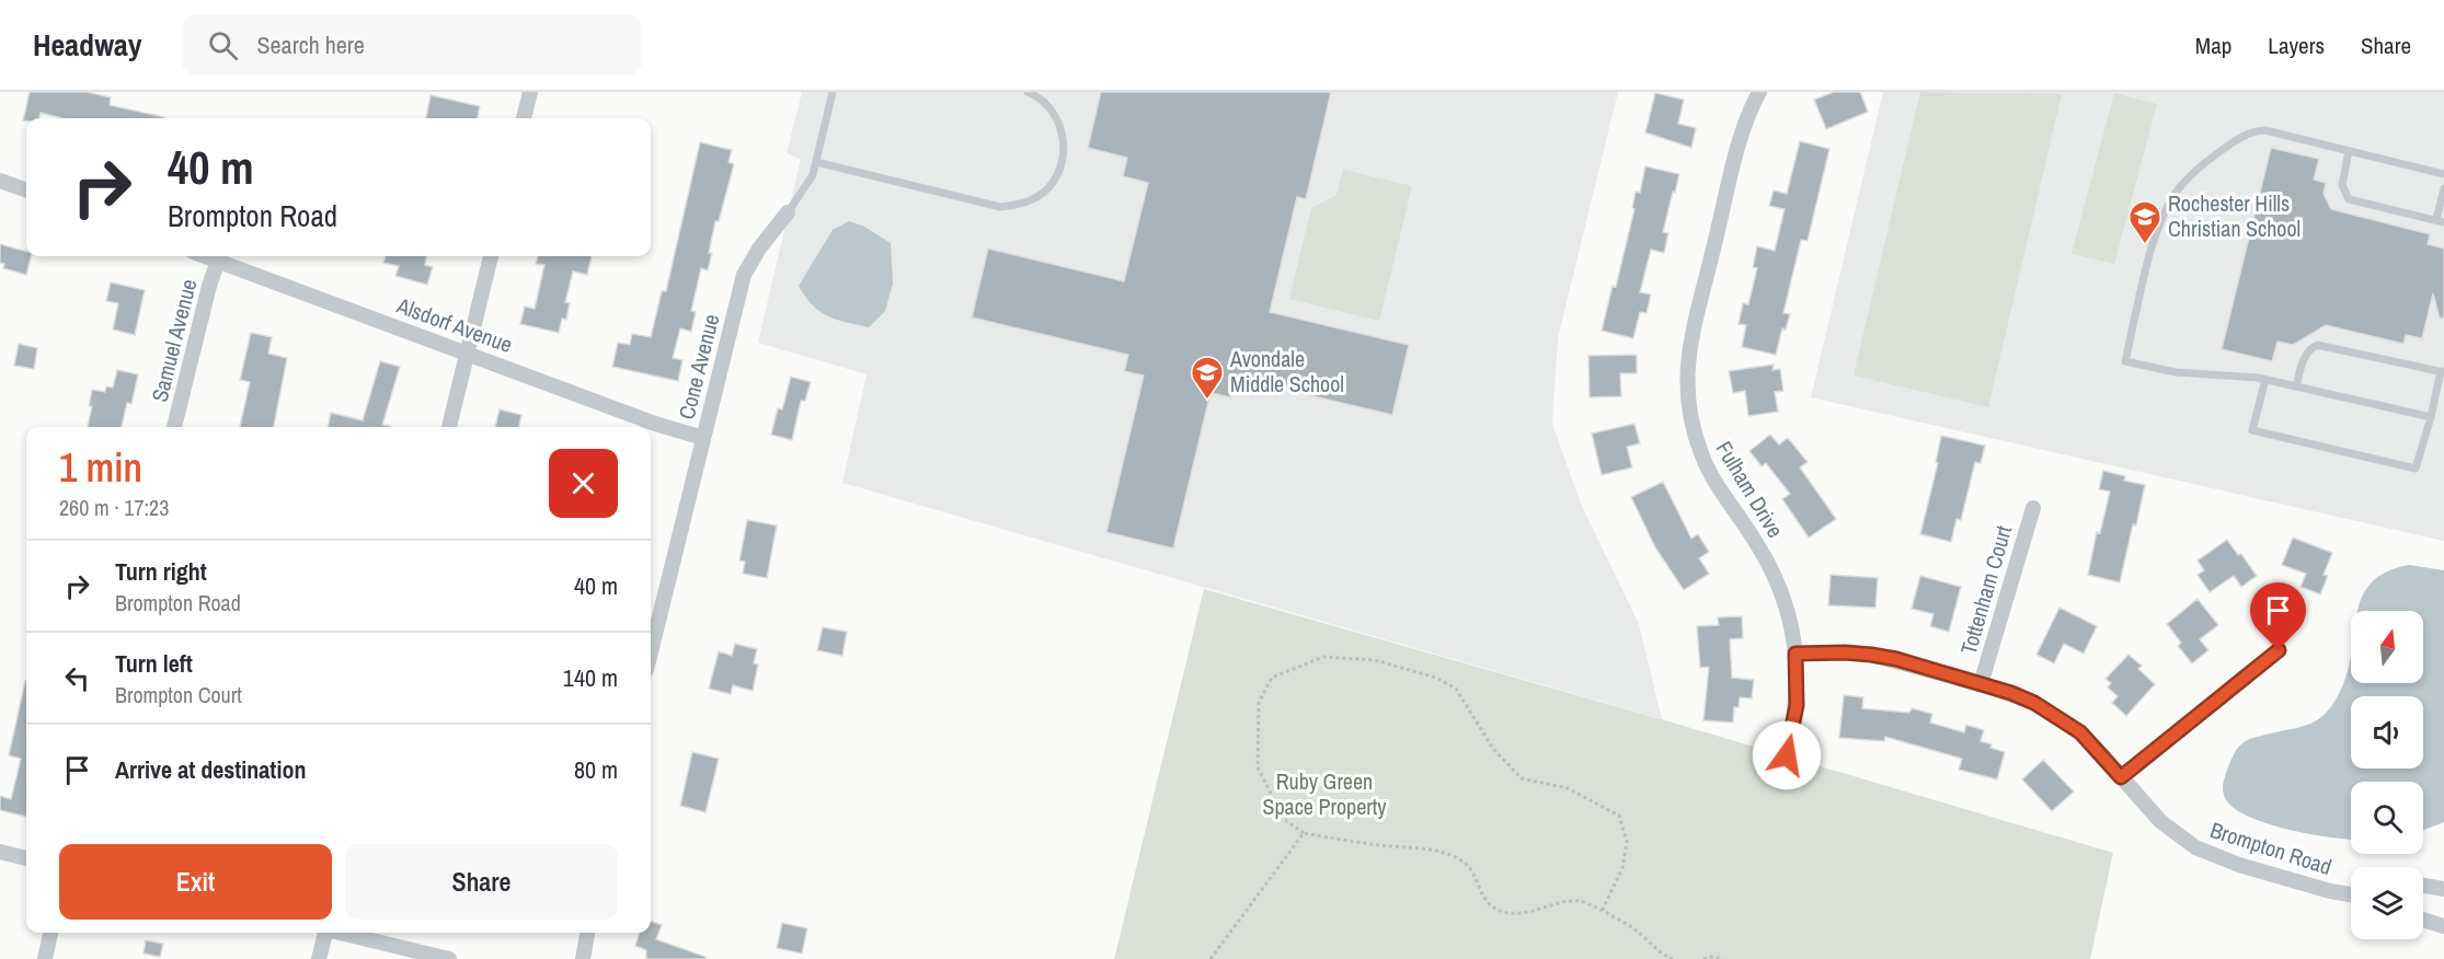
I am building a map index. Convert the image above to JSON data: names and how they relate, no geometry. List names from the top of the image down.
{
  "streets": {
    "street": [
      "Alsdorf Avenue",
      "Samuel Avenue",
      "Cone Avenue",
      "Fulham Drive",
      "Tottenham Court",
      "Brompton Road"
    ]
  },
  "crossings": [
    ["Alsdorf Avenue", "Samuel Avenue"],
    ["Alsdorf Avenue", "Cone Avenue"],
    ["Fulham Drive", "Brompton Road"],
    ["Tottenham Court", "Brompton Road"]
  ],
  "parks": ["Ruby Green Space Property"],
  "places": {
    "school or university": ["Rochester Hills Christian School", "Avondale Middle School"]
  },
  "north": "top",
  "page": {
    "header": "Headway",
    "search": "Search here",
    "nav": ["Map", "Layers", "Share"],
    "turn": ["40 m", "Brompton Road"],
    "heading": ["1 min", "260 m · 17:23"],
    "list": [
      {
        "name": "Turn right",
        "note": "Brompton Road",
        "value": "40 m"
      },
      {
        "name": "Turn left",
        "note": "Brompton Court",
        "value": "140 m"
      },
      {
        "name": "Arrive at destination",
        "value": "80 m"
      }
    ],
    "buttons": ["Exit", "Share"]
  }
}
